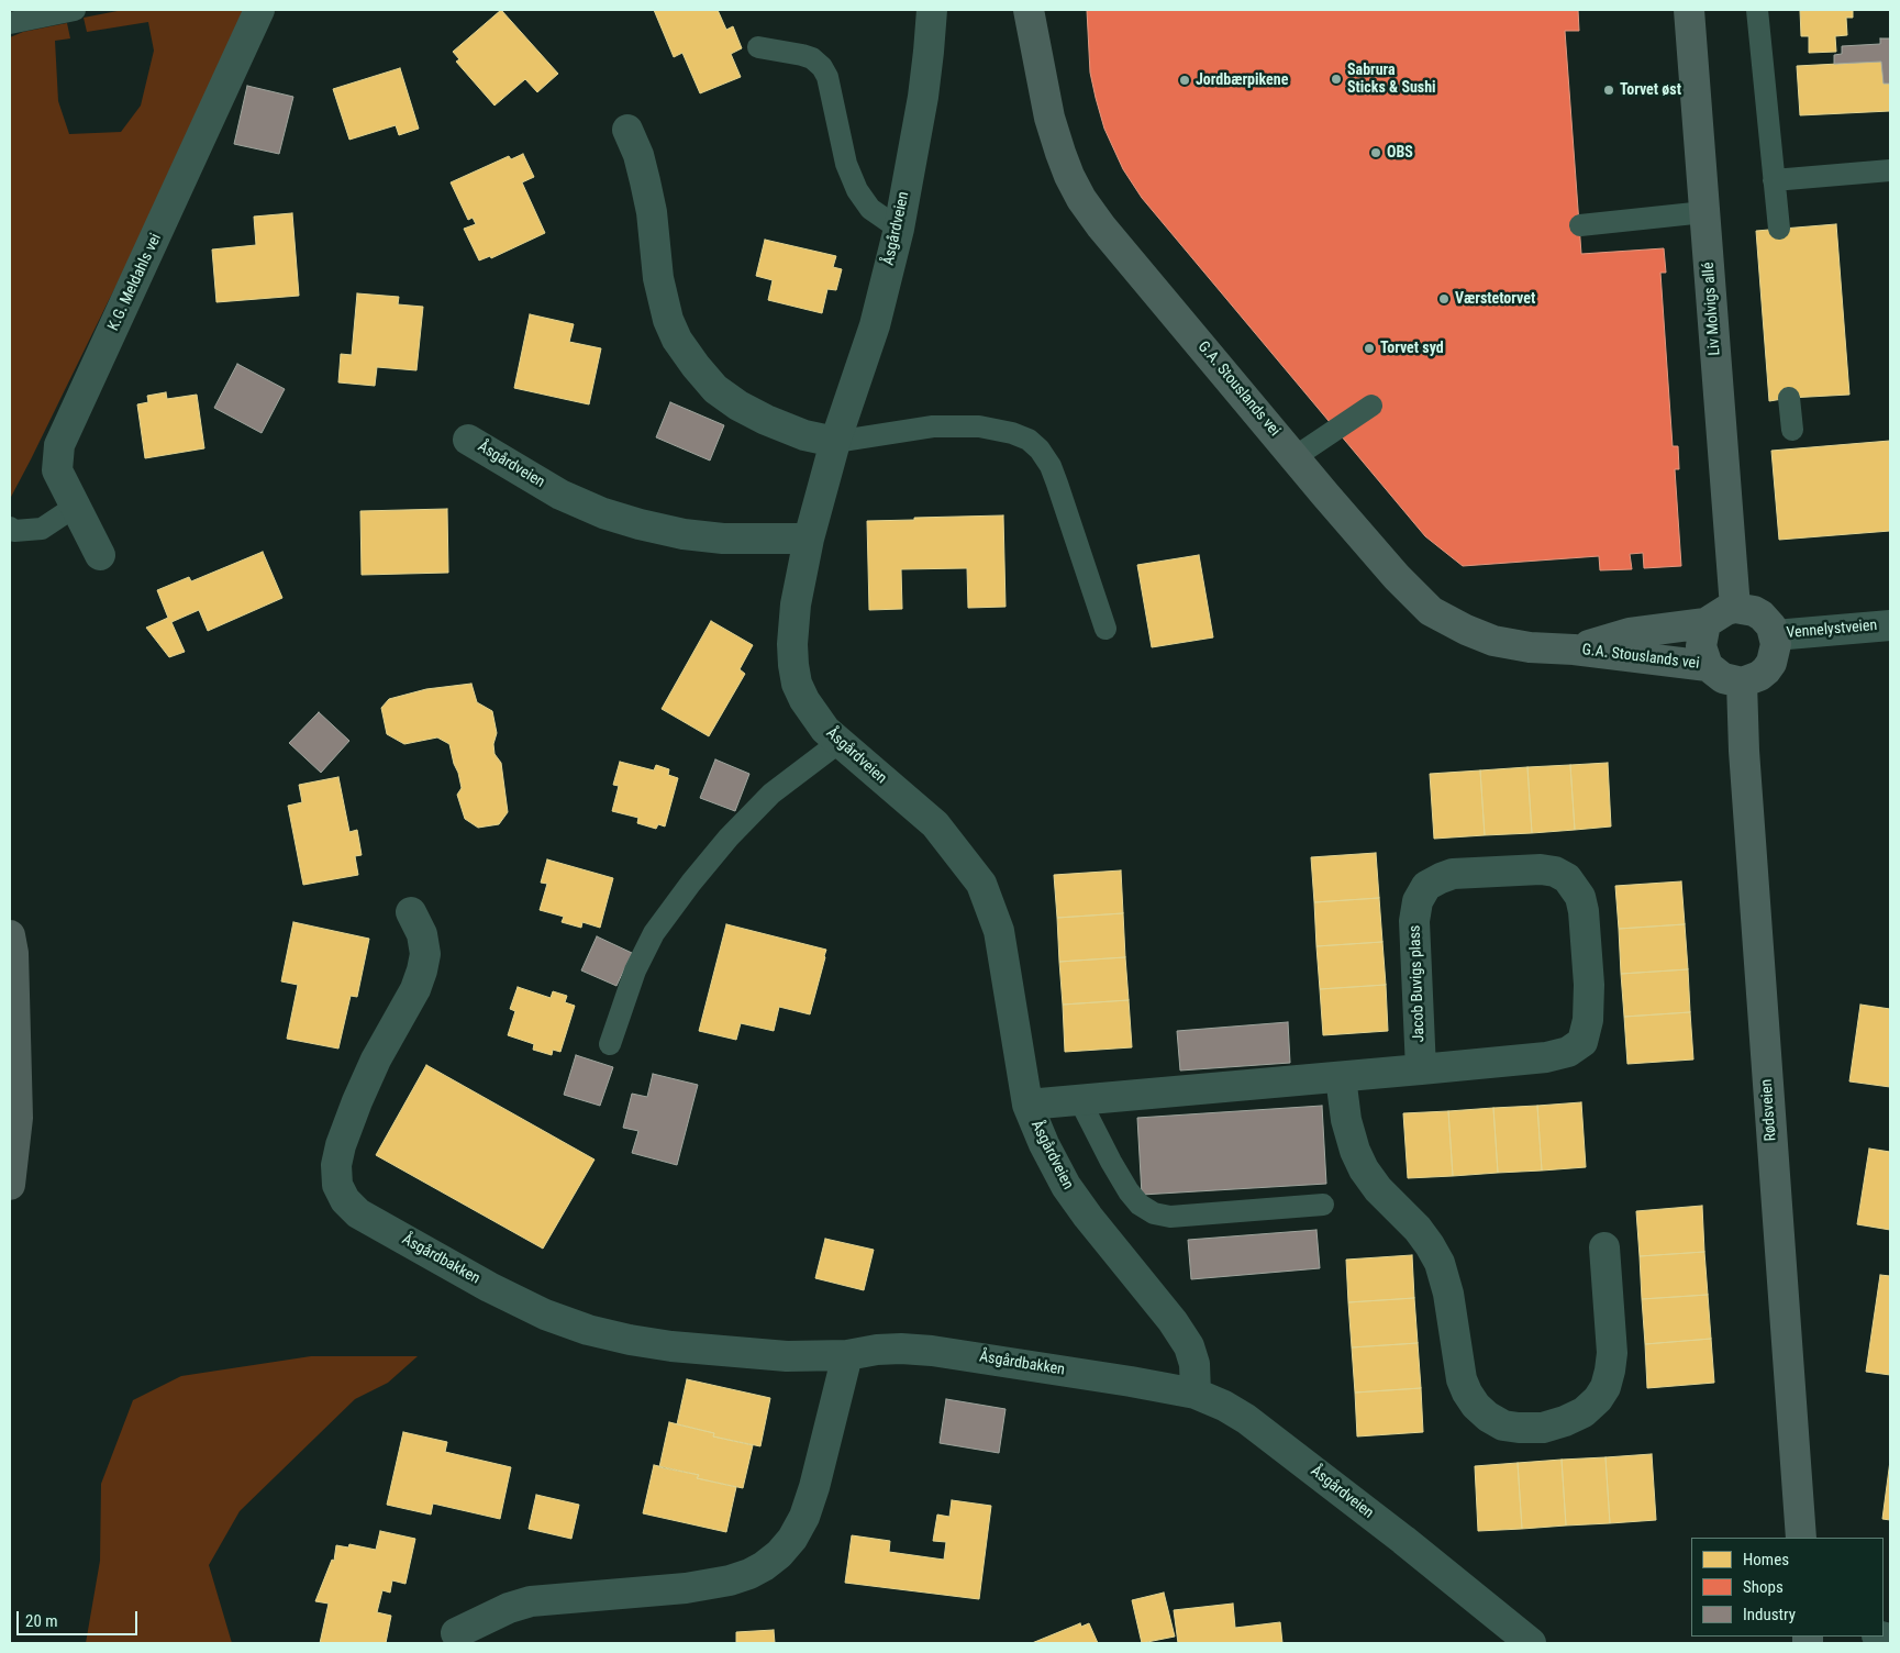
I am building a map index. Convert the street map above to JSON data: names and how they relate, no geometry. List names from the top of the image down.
{
  "streets": {
    "street": [
      "Åsgårdveien",
      "K.G. Meldahls vei",
      "Liv Molvigs allé",
      "G.A. Stouslands vei",
      "Vennelystveien",
      "Jacob Buvigs plass",
      "Rødsveien",
      "Åsgårdbakken"
    ]
  },
  "crossings": [
    ["Åsgårdveien", "Jacob Buvigs plass"],
    ["Åsgårdveien", "Åsgårdbakken"],
    ["Liv Molvigs allé", "G.A. Stouslands vei"],
    ["Liv Molvigs allé", "Vennelystveien"],
    ["Liv Molvigs allé", "Rødsveien"],
    ["G.A. Stouslands vei", "Vennelystveien"],
    ["G.A. Stouslands vei", "Rødsveien"],
    ["Vennelystveien", "Rødsveien"]
  ],
  "places": [
    "Sabrura Sticks & Sushi",
    "Jordbærpikene",
    "Torvet øst",
    "OBS",
    "Værstetorvet",
    "Torvet syd"
  ],
  "legend": ["Homes", "Shops", "Industry"],
  "scale_bar": "20 m"
}
